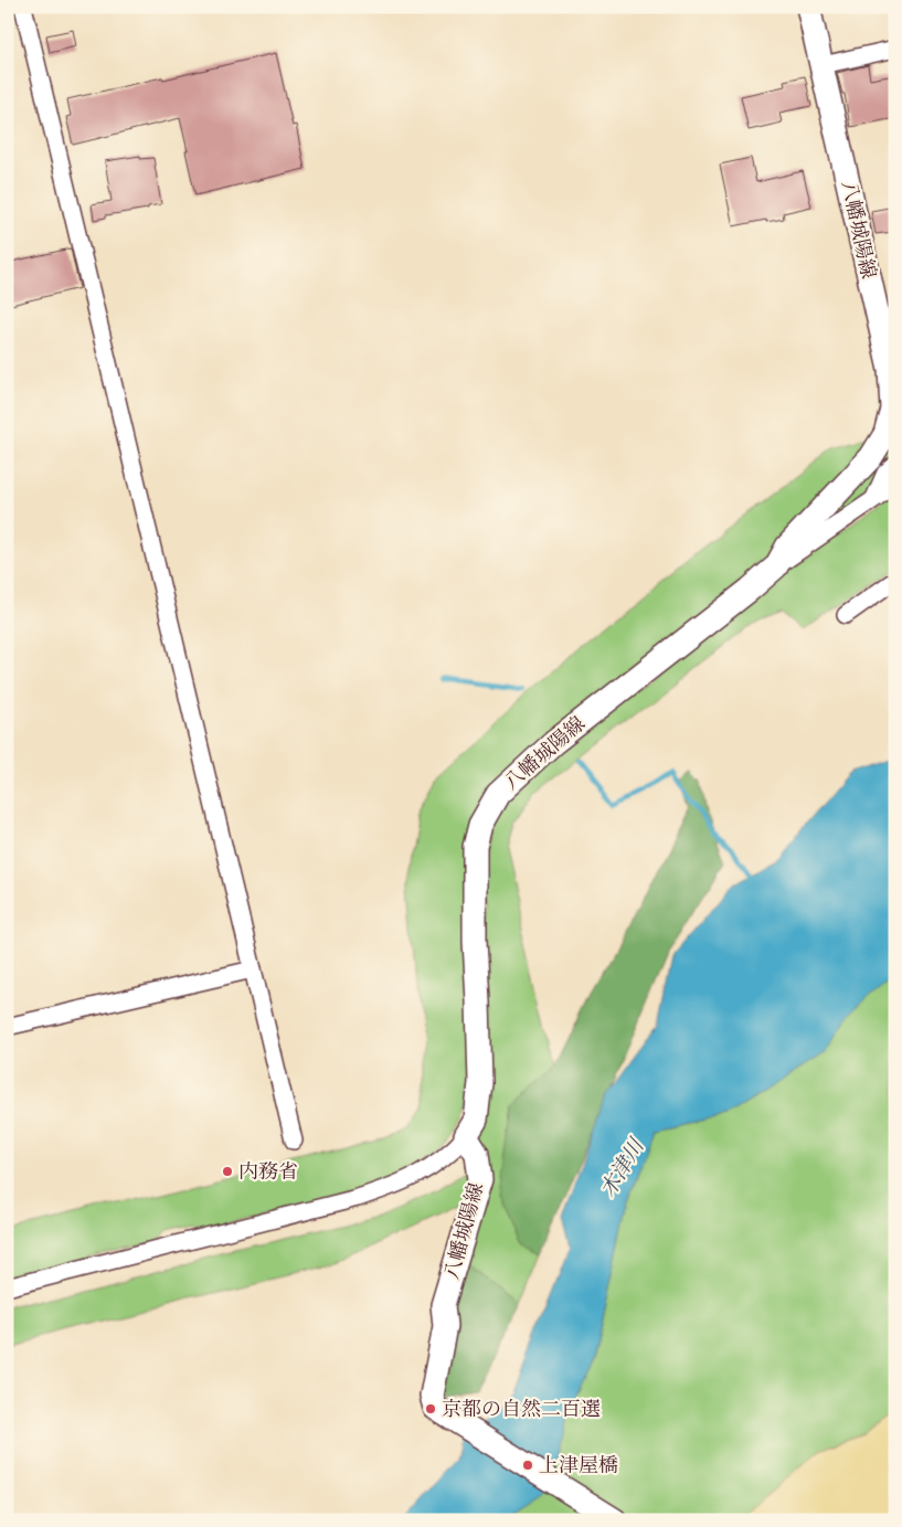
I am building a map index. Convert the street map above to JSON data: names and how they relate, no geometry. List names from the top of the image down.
{
  "streets": {
    "main road": ["八幡城陽線"]
  },
  "water": ["木津川"],
  "places": ["内務省", "京都の自然二百選", "上津屋橋"]
}
